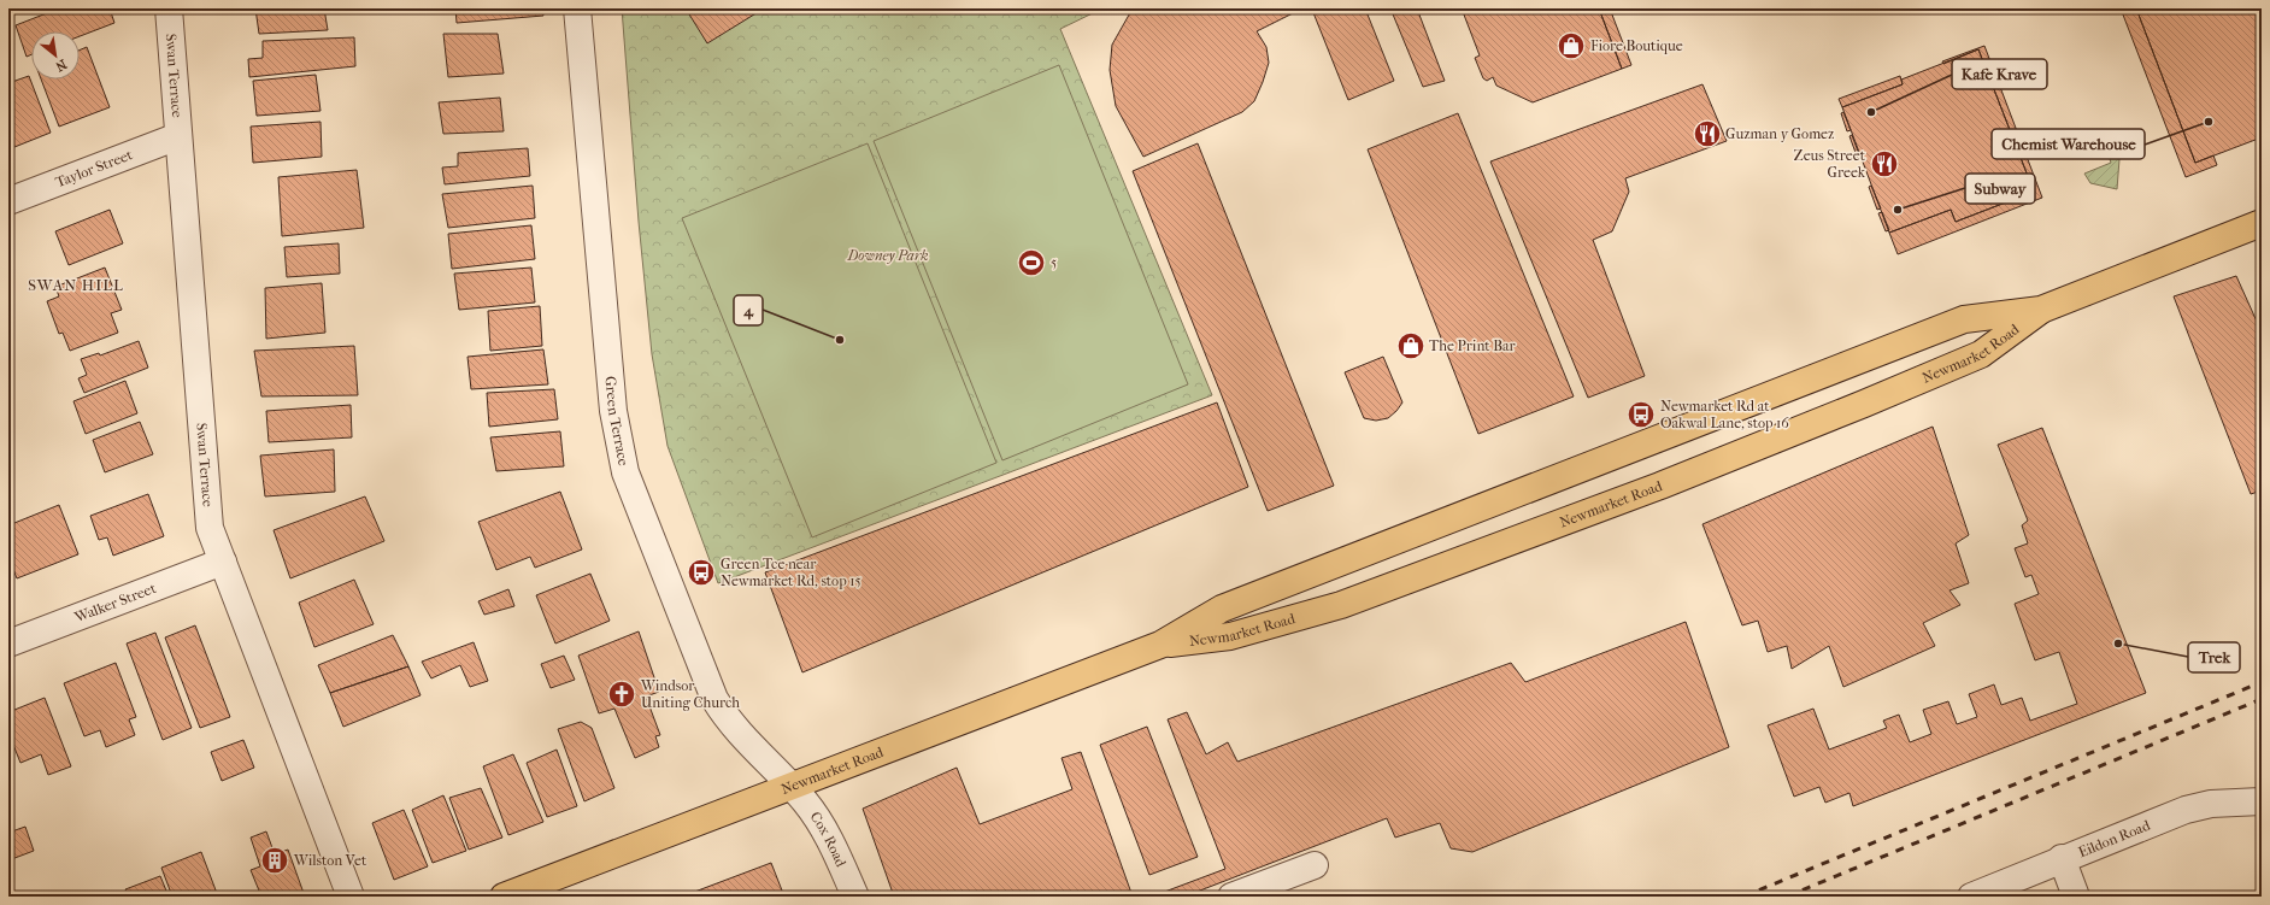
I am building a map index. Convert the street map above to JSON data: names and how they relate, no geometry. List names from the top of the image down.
{
  "streets": {
    "main road": ["Newmarket Road"],
    "street": [
      "Swan Terrace",
      "Taylor Street",
      "Green Terrace",
      "Walker Street",
      "Eildon Road",
      "Cox Road"
    ]
  },
  "crossings": [
    ["Swan Terrace", "Taylor Street"],
    ["Swan Terrace", "Walker Street"],
    ["Newmarket Road", "Green Terrace"],
    ["Newmarket Road", "Cox Road"],
    ["Green Terrace", "Cox Road"]
  ],
  "districts": ["SWAN HILL"],
  "parks": ["Downey Park"],
  "places": {
    "shop": ["Fiore Boutique", "The Print Bar"],
    "other": [
      "Kafe Krave",
      "Chemist Warehouse",
      "Subway",
      "4",
      "Trek"
    ],
    "restaurant": ["Guzman y Gomez", "Zeus Street Greek"],
    "sports": ["5"],
    "bus stop": ["Newmarket Rd at Oakwal Lane, stop 16", "Green Tce near Newmarket Rd, stop 15"],
    "church": ["Windsor Uniting Church"],
    "building": ["Wilston Vet"]
  },
  "north": "bottom right"
}
